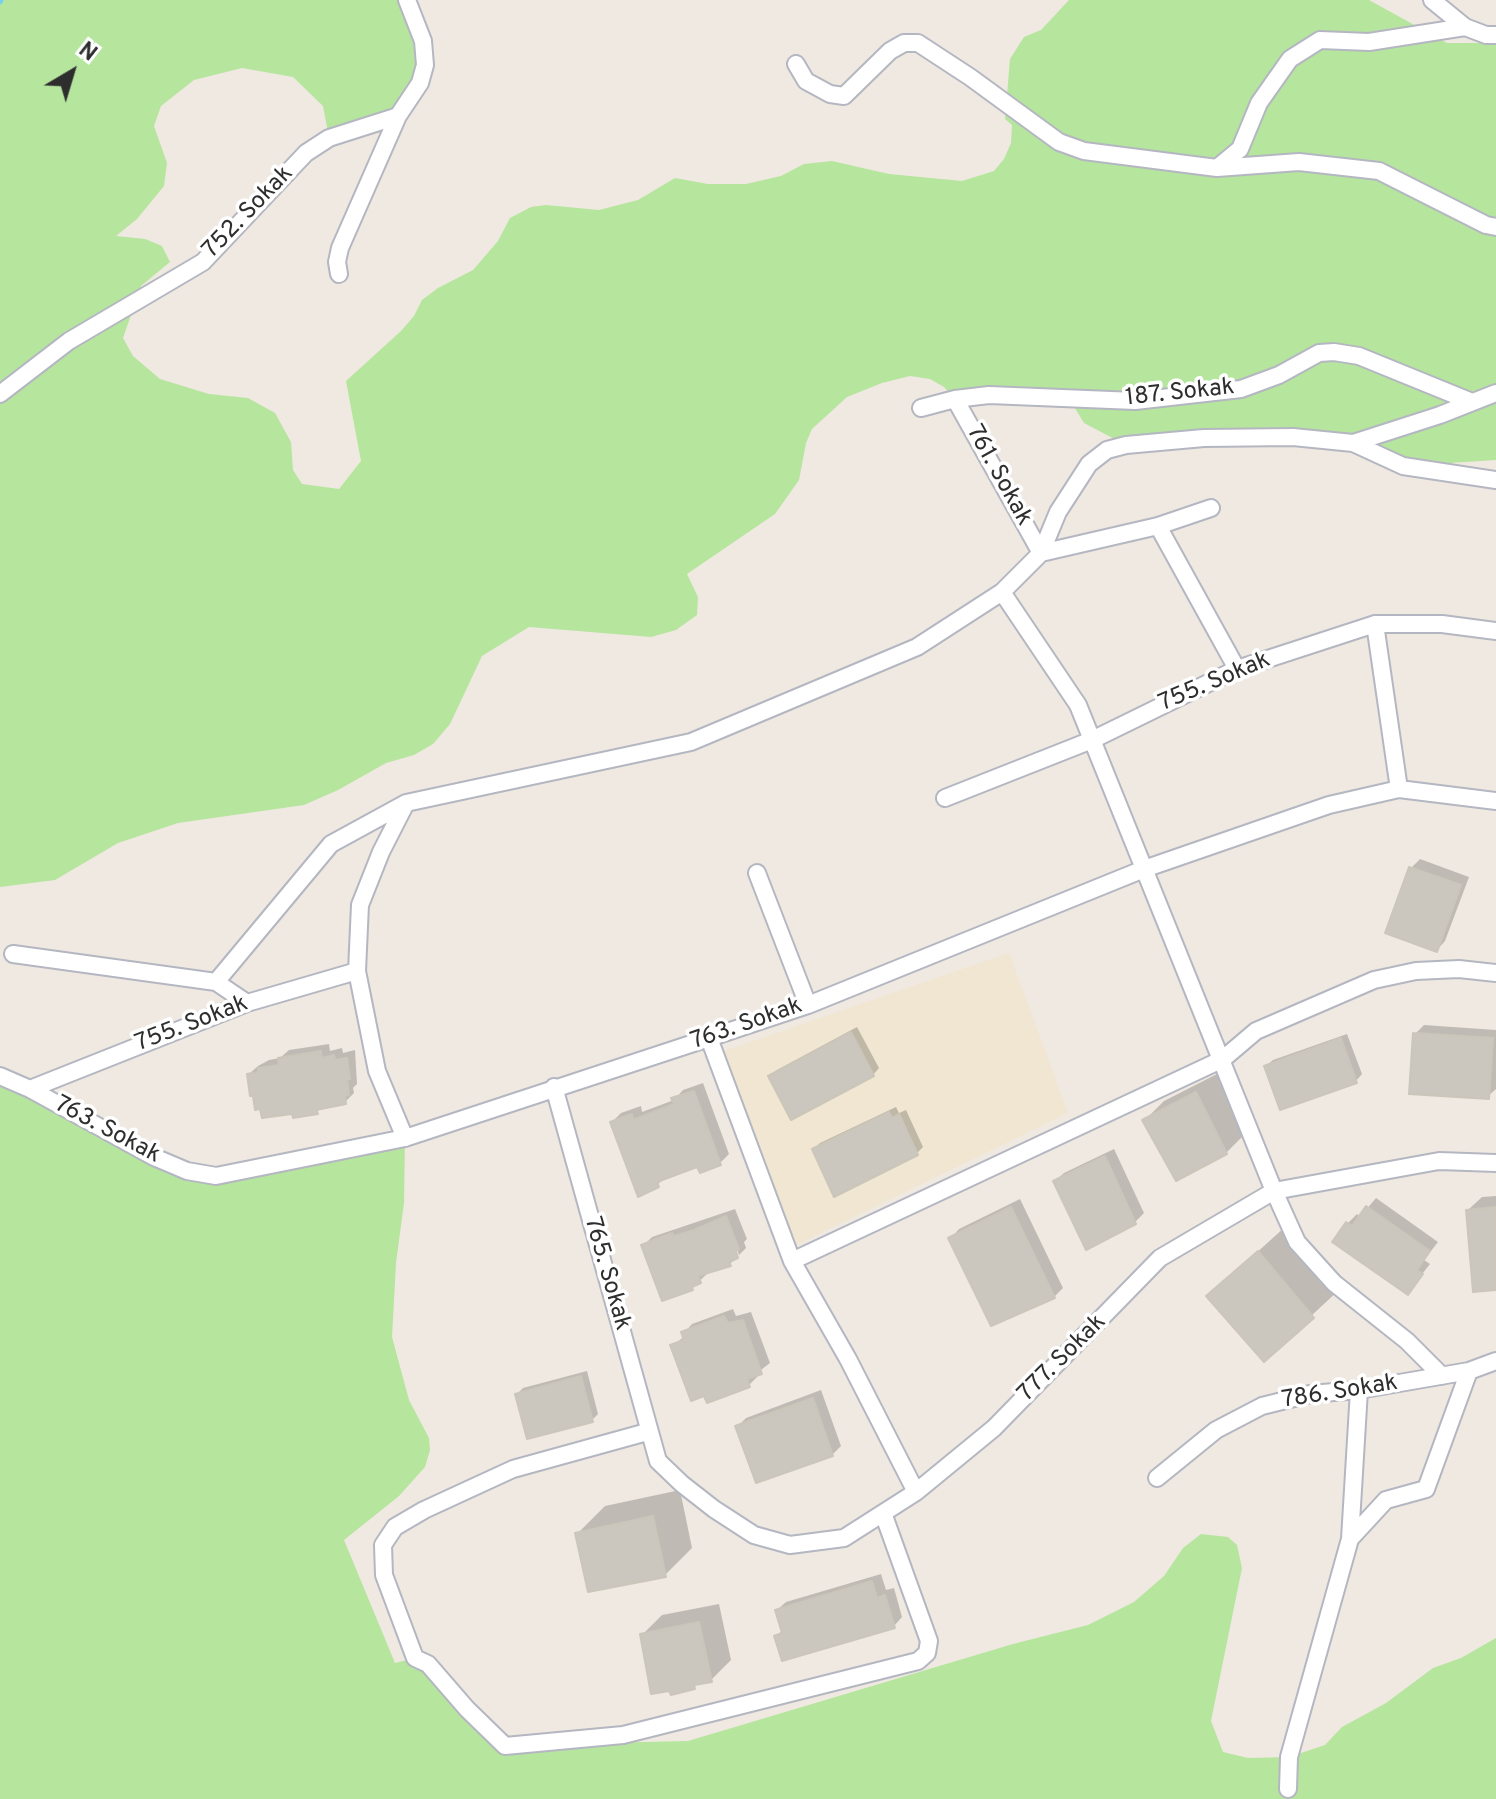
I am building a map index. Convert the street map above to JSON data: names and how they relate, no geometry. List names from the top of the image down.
{
  "streets": {
    "street": [
      "752. Sokak",
      "187. Sokak",
      "761. Sokak",
      "755. Sokak",
      "763. Sokak",
      "765. Sokak",
      "777. Sokak",
      "786. Sokak"
    ]
  },
  "crossings": [
    ["187. Sokak", "761. Sokak"],
    ["755. Sokak", "763. Sokak"],
    ["763. Sokak", "765. Sokak"],
    ["765. Sokak", "777. Sokak"]
  ],
  "north": "top right"
}
